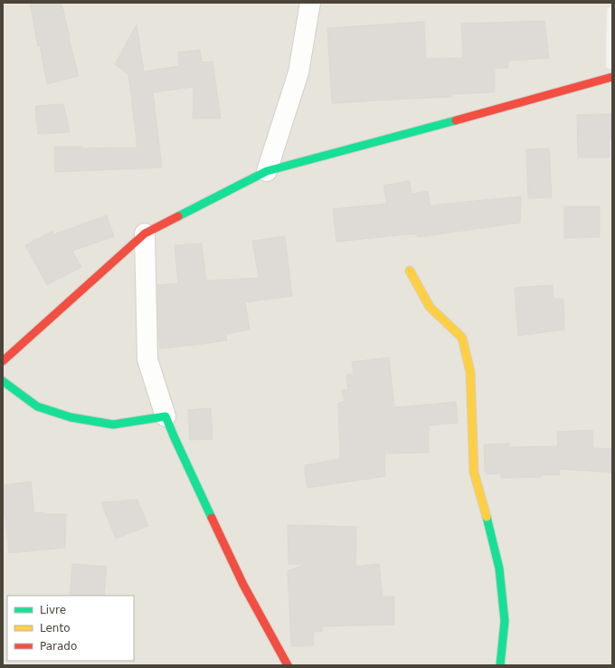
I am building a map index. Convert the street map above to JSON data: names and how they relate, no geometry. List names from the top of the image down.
{
  "legend": ["Livre", "Lento", "Parado"]
}
